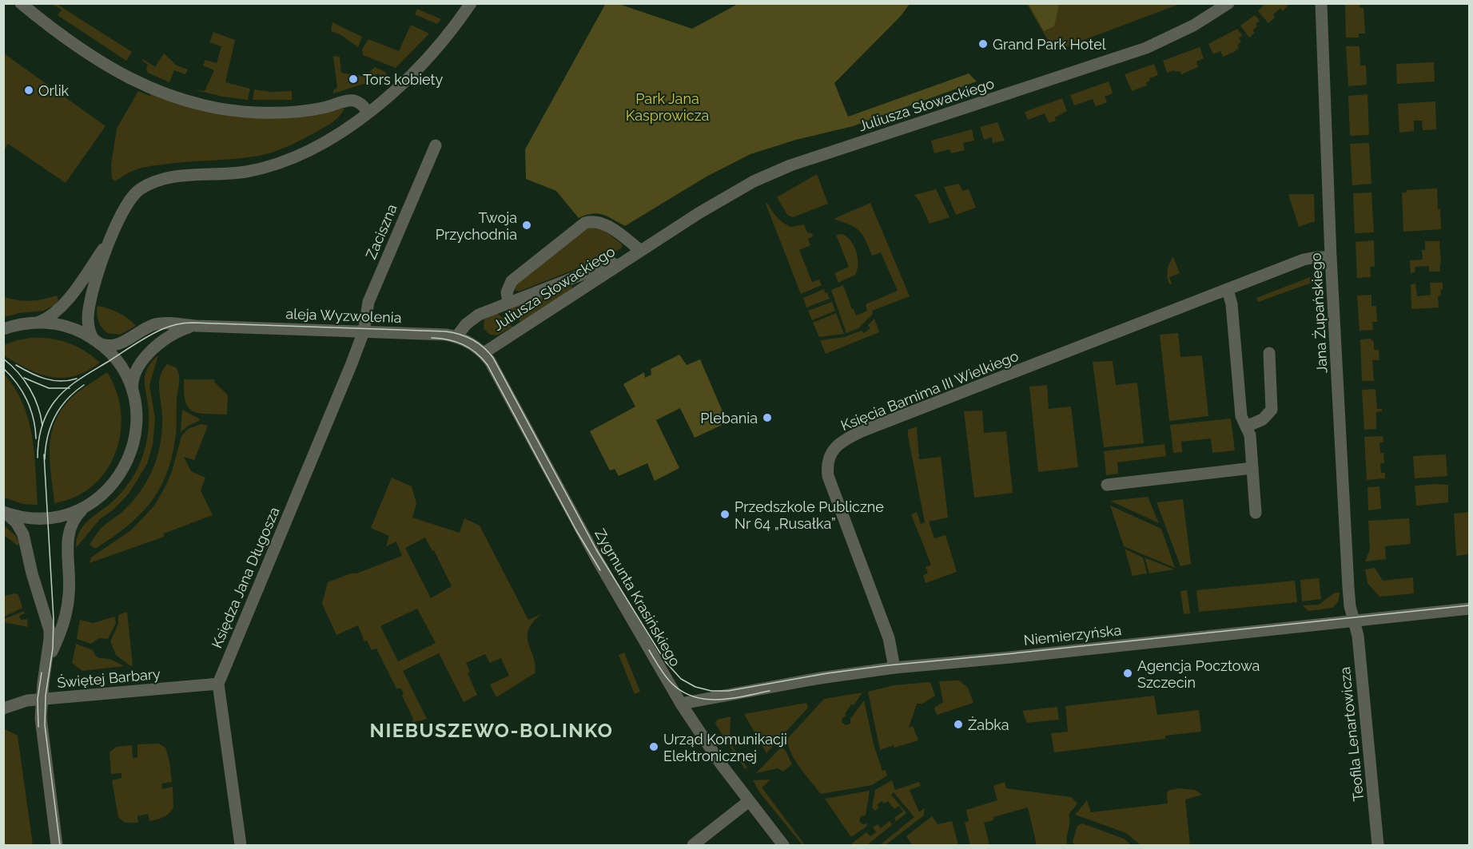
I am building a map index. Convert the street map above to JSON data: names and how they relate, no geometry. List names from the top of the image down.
{
  "streets": {
    "street": [
      "Juliusza Słowackiego",
      "Zaciszna",
      "Jana Żupańskiego",
      "aleja Wyzwolenia",
      "Księcia Barnima III Wielkiego",
      "Księdza Jana Długosza",
      "Zygmunta Krasińskiego",
      "Niemierzyńska",
      "Świętej Barbary",
      "Teofila Lenartowicza"
    ]
  },
  "crossings": [
    ["Juliusza Słowackiego", "aleja Wyzwolenia"],
    ["Juliusza Słowackiego", "Zygmunta Krasińskiego"],
    ["Zaciszna", "aleja Wyzwolenia"],
    ["Zaciszna", "Księdza Jana Długosza"],
    ["Jana Żupańskiego", "Księcia Barnima III Wielkiego"],
    ["Jana Żupańskiego", "Niemierzyńska"],
    ["Jana Żupańskiego", "Teofila Lenartowicza"],
    ["aleja Wyzwolenia", "Księdza Jana Długosza"],
    ["aleja Wyzwolenia", "Zygmunta Krasińskiego"],
    ["Księcia Barnima III Wielkiego", "Niemierzyńska"],
    ["Księdza Jana Długosza", "Świętej Barbary"],
    ["Zygmunta Krasińskiego", "Niemierzyńska"],
    ["Niemierzyńska", "Teofila Lenartowicza"]
  ],
  "districts": ["NIEBUSZEWO-BOLINKO"],
  "parks": ["Park Jana Kasprowicza"],
  "places": [
    "Grand Park Hotel",
    "Tors kobiety",
    "Orlik",
    "Twoja Przychodnia",
    "Plebania",
    "Przedszkole Publiczne Nr 64 „Rusałka”",
    "Agencja Pocztowa Szczecin",
    "Żabka",
    "Urząd Komunikacji Elektronicznej"
  ]
}
